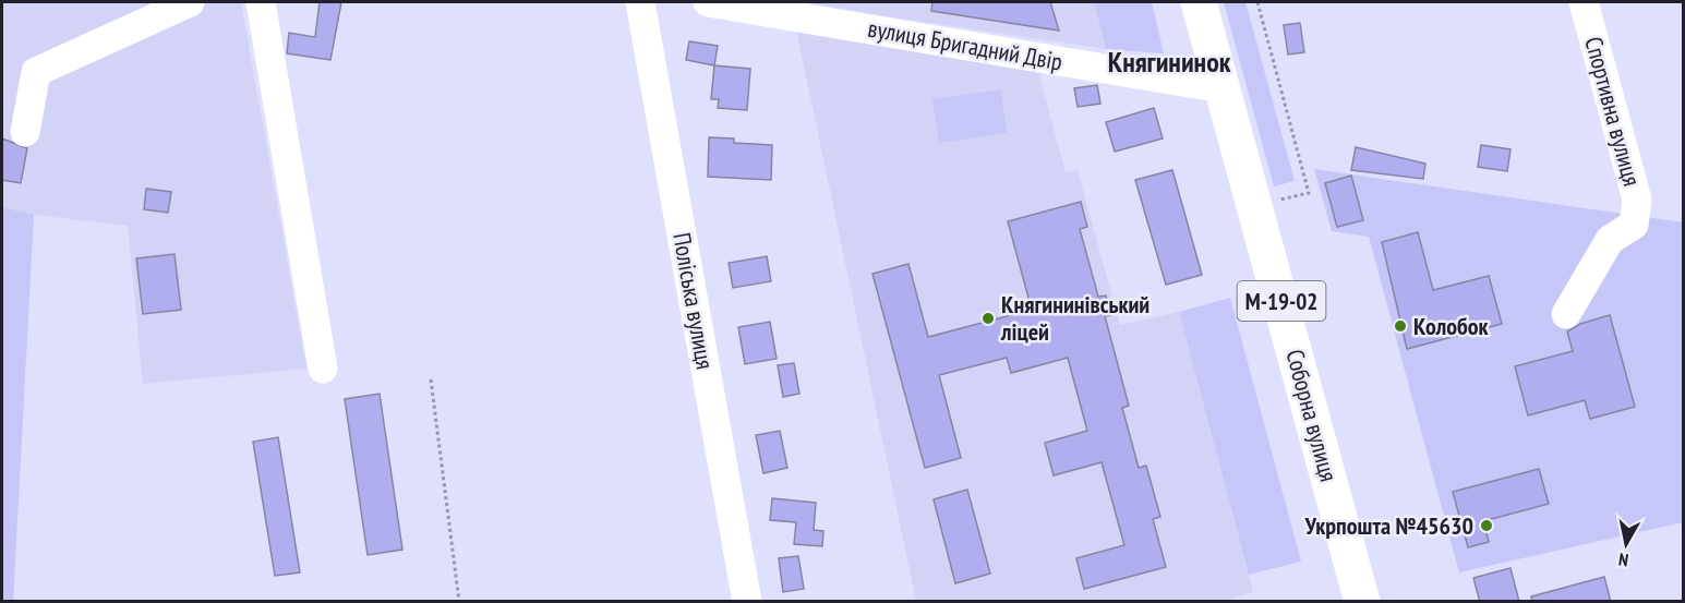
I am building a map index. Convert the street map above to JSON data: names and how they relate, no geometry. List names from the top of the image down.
{
  "streets": {
    "main road": ["М-19-02", "Соборна вулиця"],
    "street": ["вулиця Бригадний Двір", "Спортивна вулиця", "Поліська вулиця"]
  },
  "crossings": [
    ["вулиця Бригадний Двір", "Соборна вулиця"]
  ],
  "districts": ["Княгининок"],
  "places": ["Княгининівський ліцей", "Колобок", "Укрпошта №45630"],
  "north": "bottom"
}
